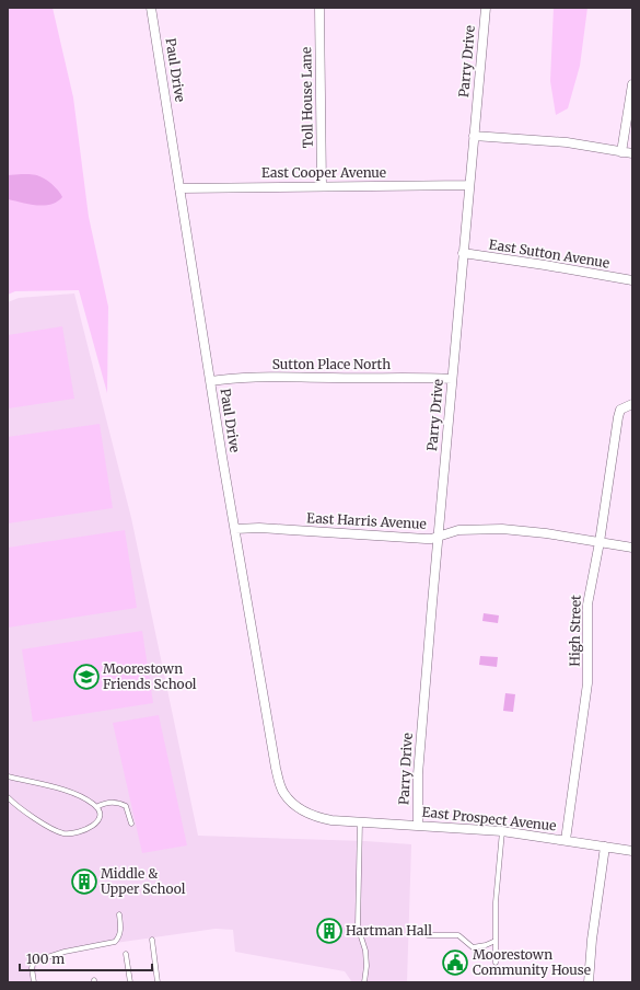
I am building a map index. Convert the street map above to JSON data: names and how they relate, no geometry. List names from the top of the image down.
{
  "streets": {
    "street": [
      "Parry Drive",
      "Paul Drive",
      "Toll House Lane",
      "East Cooper Avenue",
      "East Sutton Avenue",
      "Sutton Place North",
      "East Harris Avenue",
      "High Street",
      "East Prospect Avenue"
    ]
  },
  "crossings": [
    ["Parry Drive", "East Cooper Avenue"],
    ["Parry Drive", "East Sutton Avenue"],
    ["Parry Drive", "Sutton Place North"],
    ["Parry Drive", "East Harris Avenue"],
    ["Parry Drive", "East Prospect Avenue"],
    ["Paul Drive", "East Cooper Avenue"],
    ["Paul Drive", "Sutton Place North"],
    ["Paul Drive", "East Harris Avenue"],
    ["Paul Drive", "East Prospect Avenue"],
    ["Toll House Lane", "East Cooper Avenue"],
    ["East Harris Avenue", "High Street"],
    ["High Street", "East Prospect Avenue"]
  ],
  "places": {
    "school or university": ["Moorestown Friends School"],
    "building": ["Middle & Upper School", "Hartman Hall"],
    "public building": ["Moorestown Community House"]
  },
  "scale_bar": "100 m"
}
